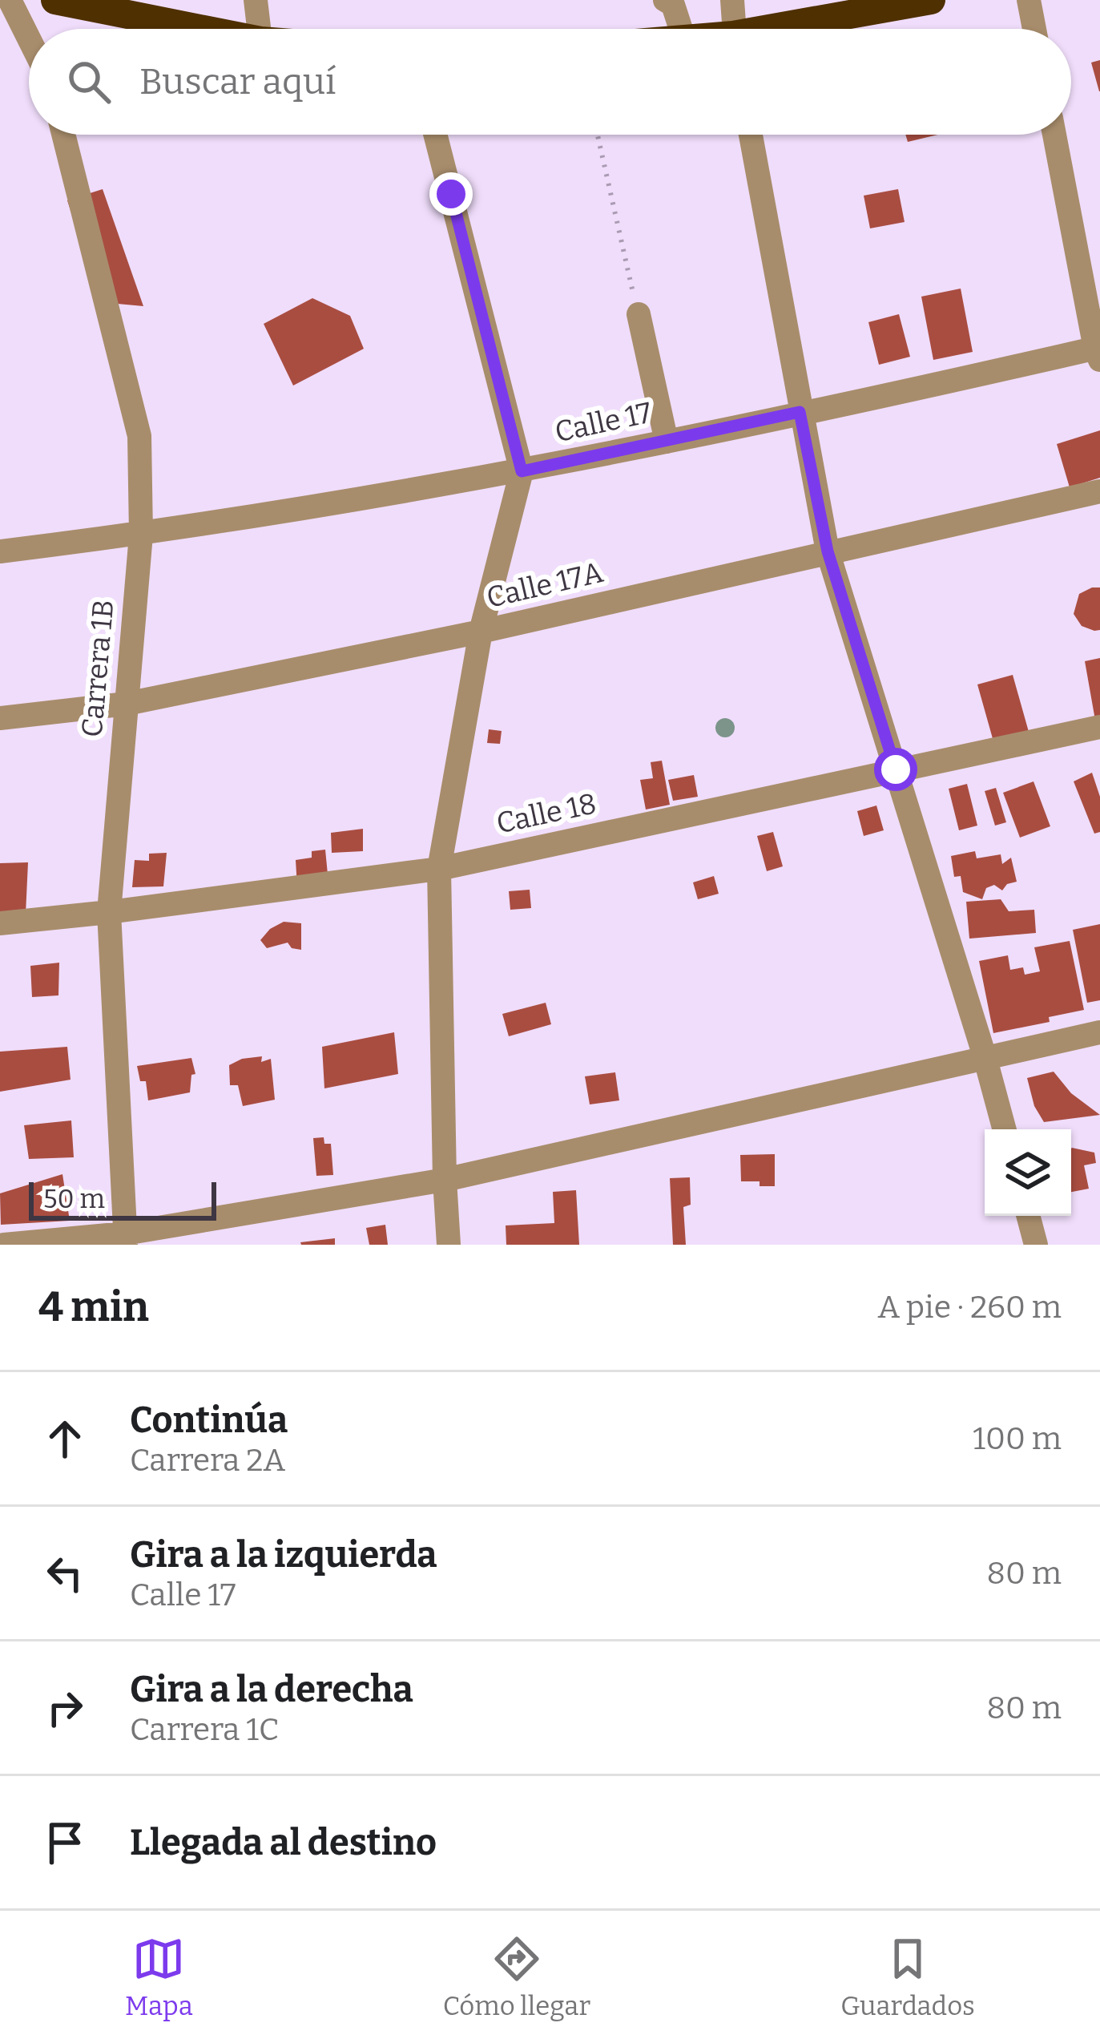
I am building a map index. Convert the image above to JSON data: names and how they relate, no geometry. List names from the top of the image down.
{
  "streets": {
    "street": [
      "Calle 17",
      "Calle 17A",
      "Carrera 1B",
      "Calle 18"
    ]
  },
  "crossings": [
    ["Calle 17", "Carrera 1B"],
    ["Calle 17A", "Carrera 1B"],
    ["Carrera 1B", "Calle 18"]
  ],
  "scale_bar": "50 m",
  "page": {
    "search": "Buscar aquí",
    "scale": "50 m",
    "heading": ["4 min", "A pie · 260 m"],
    "list": [
      ["Continúa", "Carrera 2A", "100 m"],
      ["Gira a la izquierda", "Calle 17", "80 m"],
      ["Gira a la derecha", "Carrera 1C", "80 m"],
      "Llegada al destino"
    ],
    "nav": ["Mapa", "Cómo llegar", "Guardados"]
  }
}
